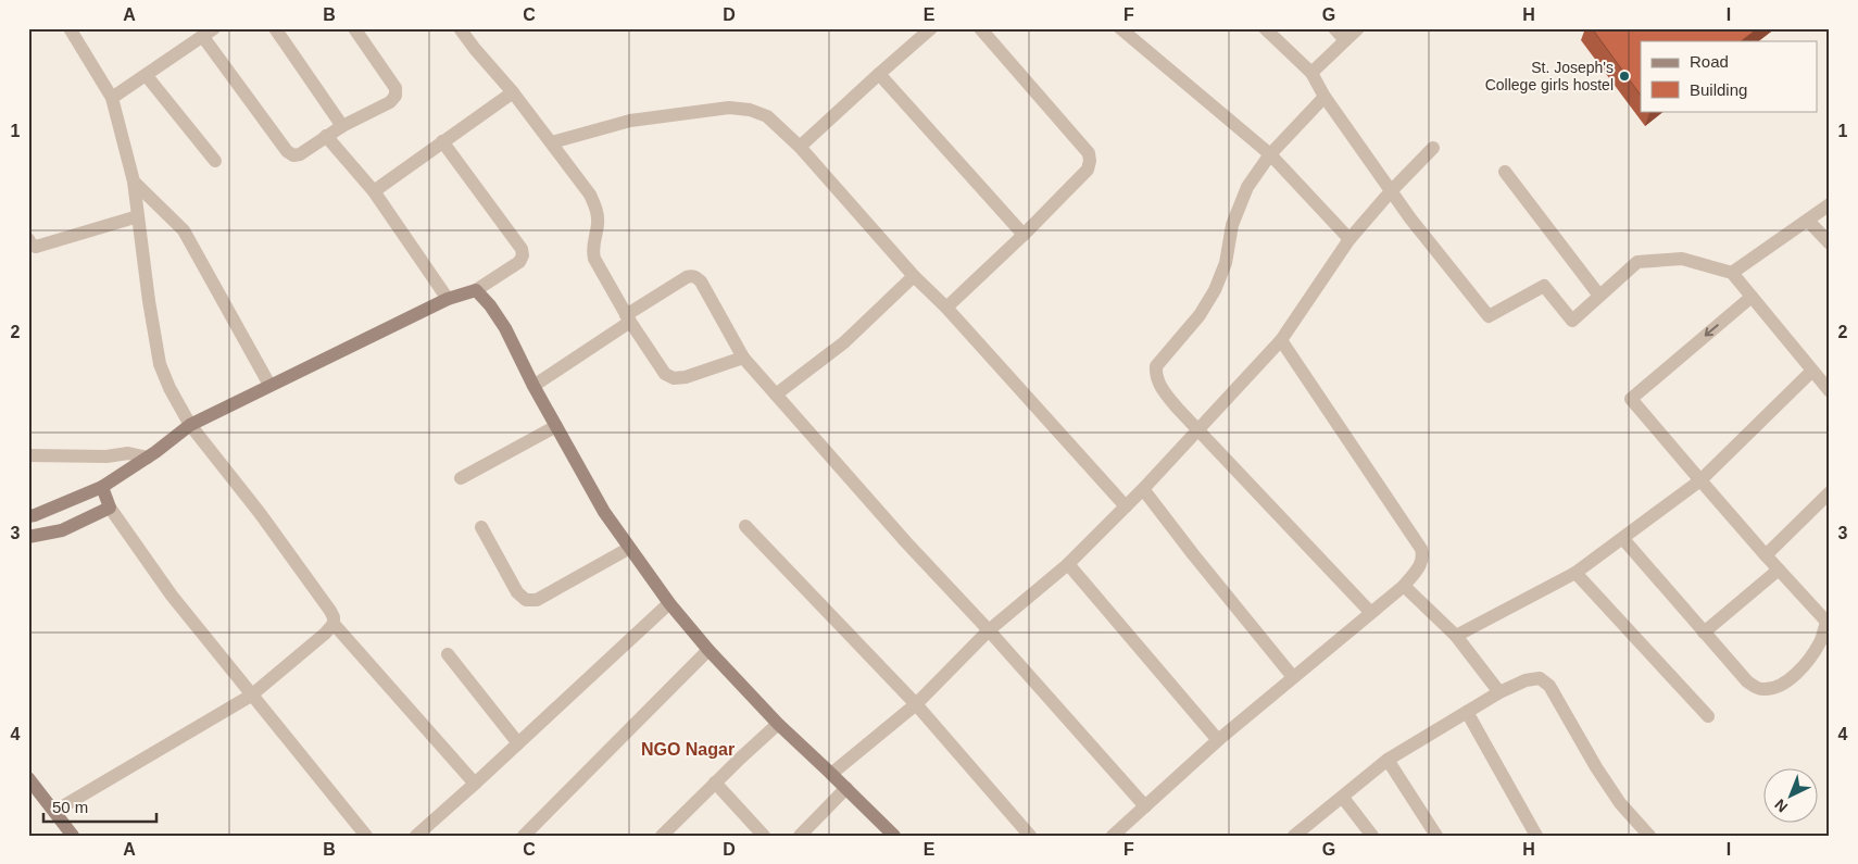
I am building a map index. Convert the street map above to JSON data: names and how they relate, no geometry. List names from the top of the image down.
{
  "districts": ["NGO Nagar"],
  "places": ["St. Joseph's College girls hostel"],
  "legend": ["Road", "Building"],
  "scale_bar": "50 m",
  "north": "bottom left",
  "grid": {
    "columns": [
      "A",
      "B",
      "C",
      "D",
      "E",
      "F",
      "G",
      "H",
      "I"
    ],
    "rows": [
      "1",
      "2",
      "3",
      "4"
    ]
  }
}
